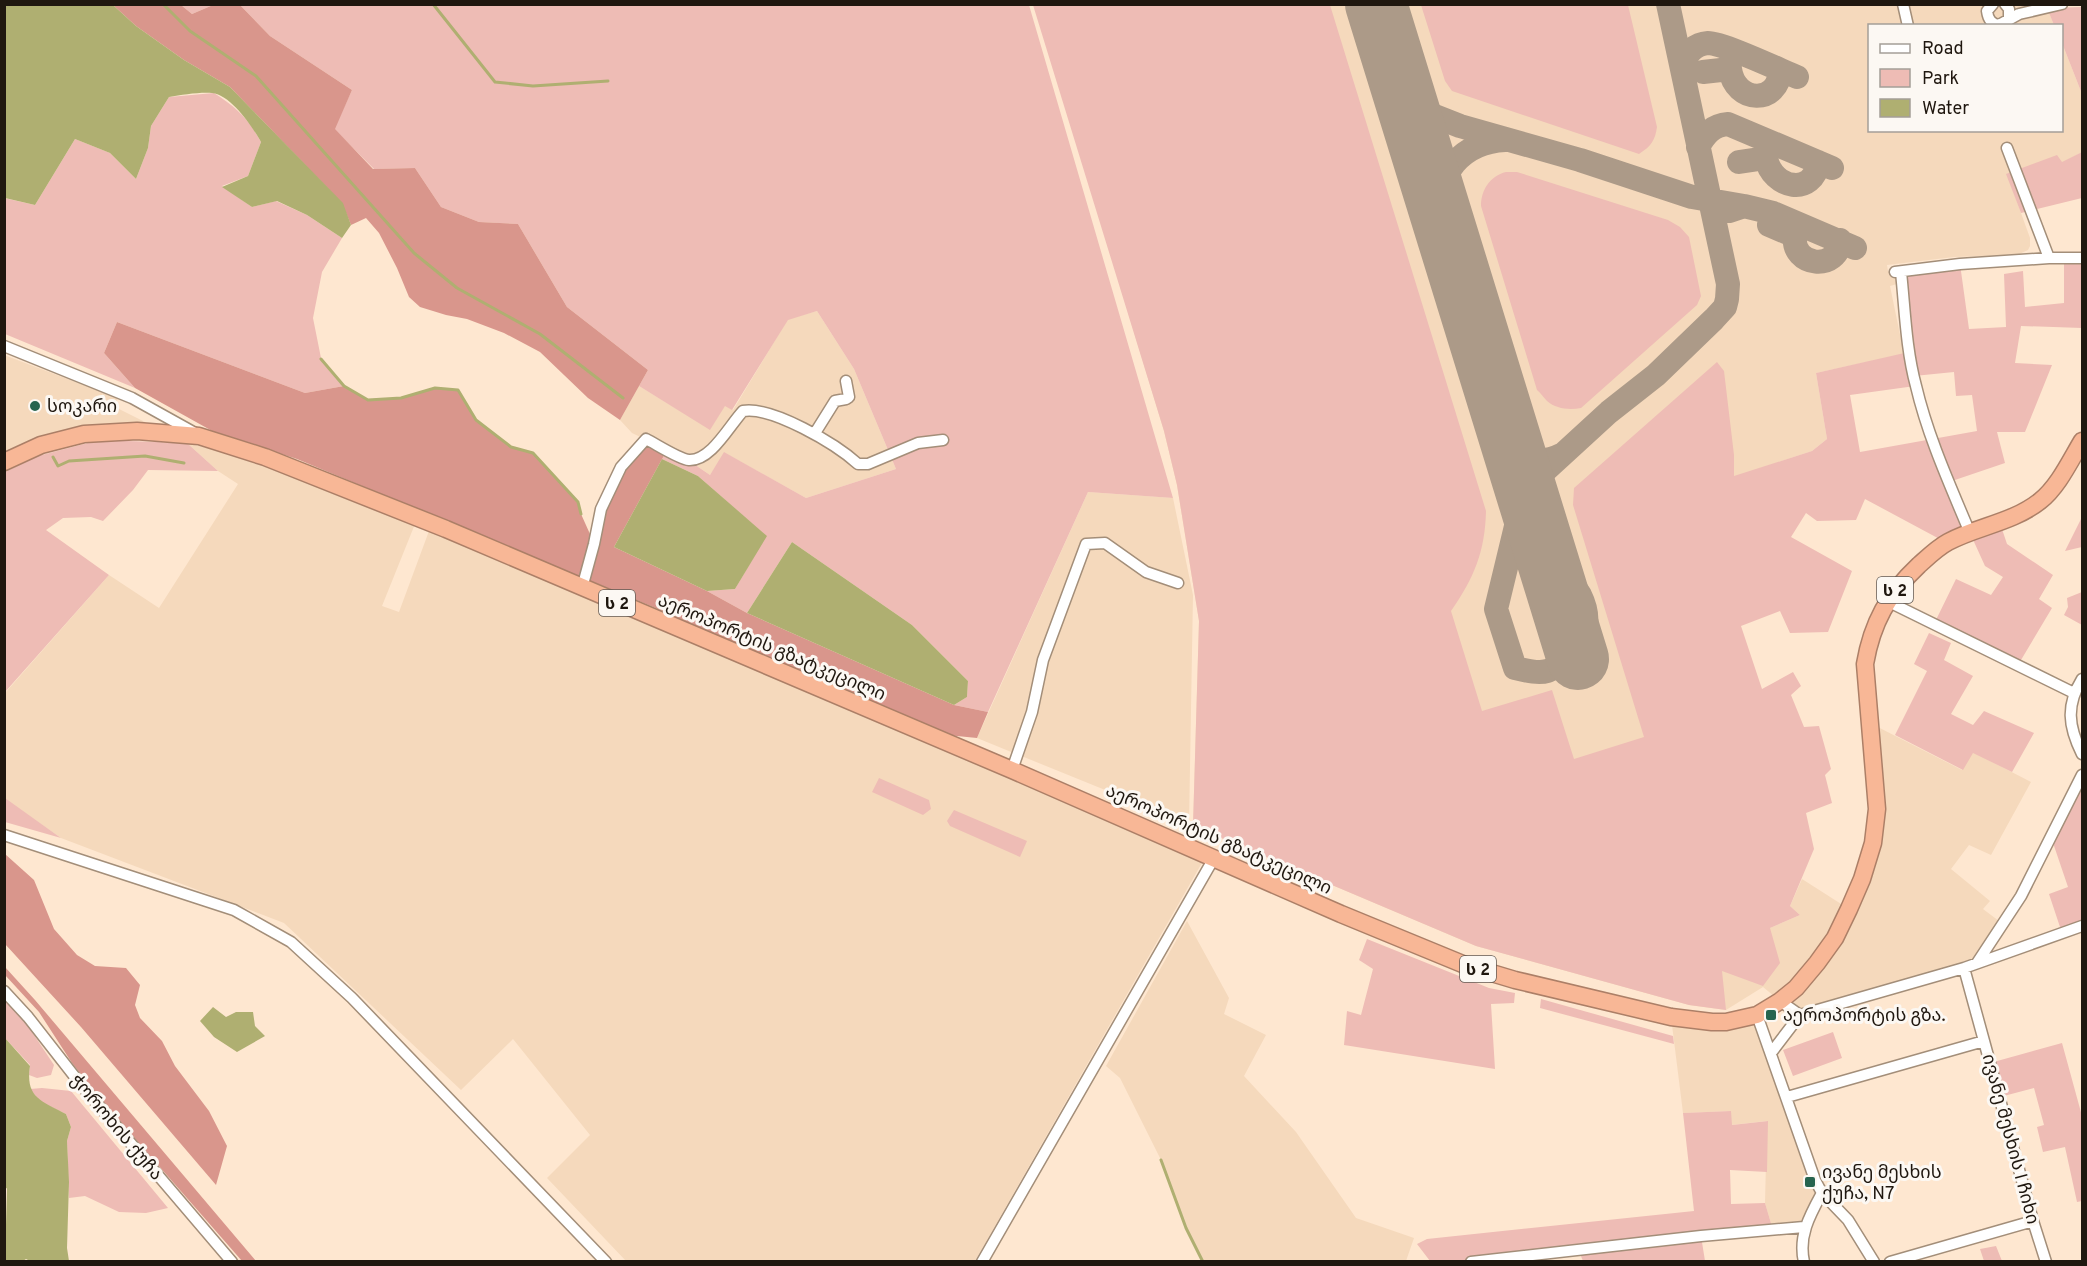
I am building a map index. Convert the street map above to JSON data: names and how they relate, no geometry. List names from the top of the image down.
{
  "streets": {
    "highway": ["ს 2", "აეროპორტის გზატკეცილი"],
    "street": ["ჭოროხის ქუჩა", "ივანე მესხის I ჩიხი"]
  },
  "places": {
    "other": ["სოკარი"],
    "transit": ["აეროპორტის გზა.", "ივანე მესხის ქუჩა, N7"]
  },
  "legend": ["Road", "Park", "Water"]
}
